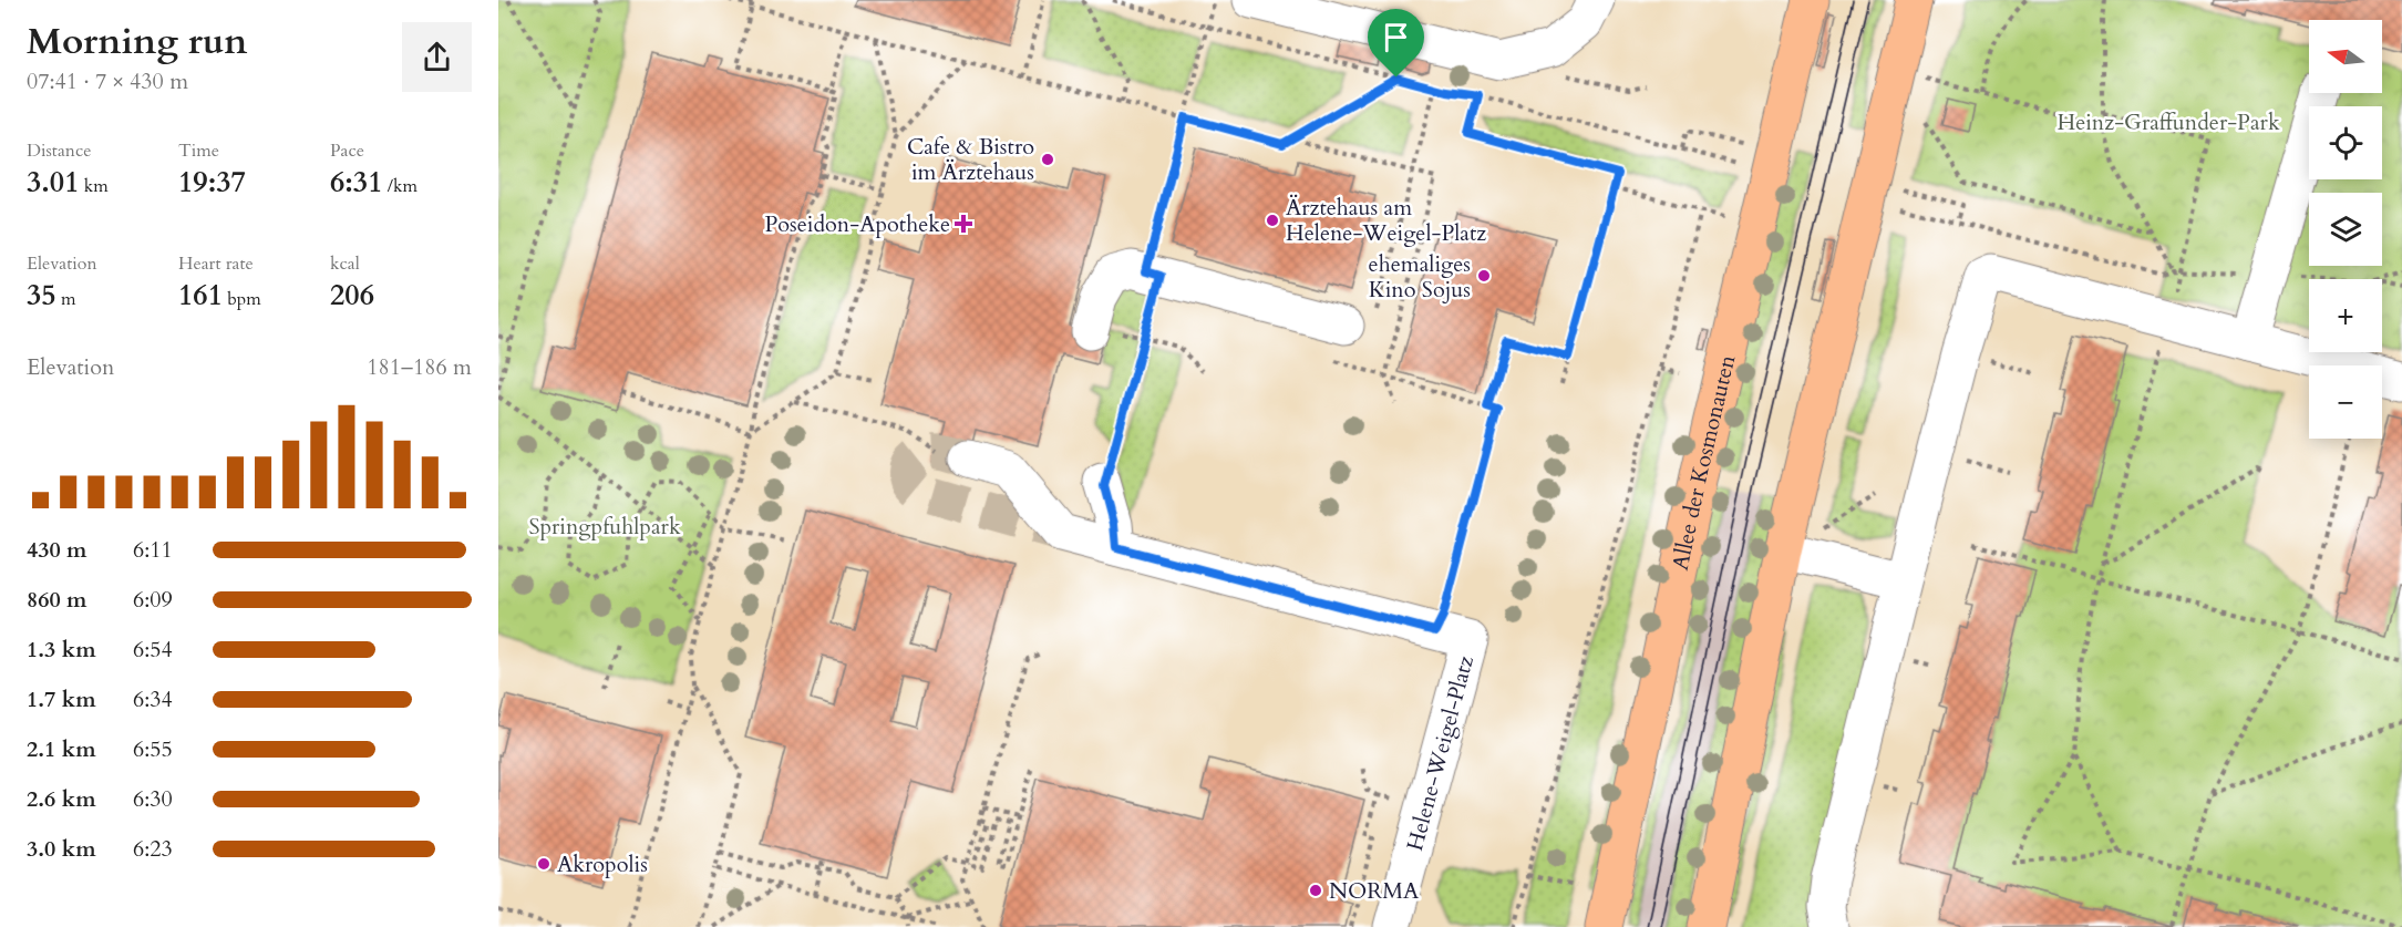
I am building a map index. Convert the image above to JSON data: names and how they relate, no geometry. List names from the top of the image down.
{
  "streets": {
    "main road": ["Allee der Kosmonauten"],
    "street": ["Helene-Weigel-Platz"]
  },
  "parks": ["Heinz-Graffunder-Park", "Springpfuhlpark"],
  "places": {
    "other": [
      "Cafe & Bistro im Ärztehaus",
      "Ärztehaus am Helene-Weigel-Platz",
      "ehemaliges Kino Sojus",
      "Akropolis",
      "NORMA"
    ],
    "health": ["Poseidon-Apotheke"]
  },
  "north": "left",
  "page": {
    "heading": ["Morning run", "07:41 · 7 × 430 m"],
    "map_buttons": ["+", "−"],
    "stats": [
      ["Distance", "3.01 km"],
      ["Time", "19:37"],
      ["Pace", "6:31 /km"],
      ["Elevation", "35 m"],
      ["Heart rate", "161 bpm"],
      ["kcal", "206"]
    ],
    "chart": ["Elevation", "181–186 m"],
    "list": [
      {
        "name": "430 m",
        "note": "6:11"
      },
      {
        "name": "860 m",
        "note": "6:09"
      },
      {
        "name": "1.3 km",
        "note": "6:54"
      },
      {
        "name": "1.7 km",
        "note": "6:34"
      },
      {
        "name": "2.1 km",
        "note": "6:55"
      },
      {
        "name": "2.6 km",
        "note": "6:30"
      },
      {
        "name": "3.0 km",
        "note": "6:23"
      }
    ]
  }
}
